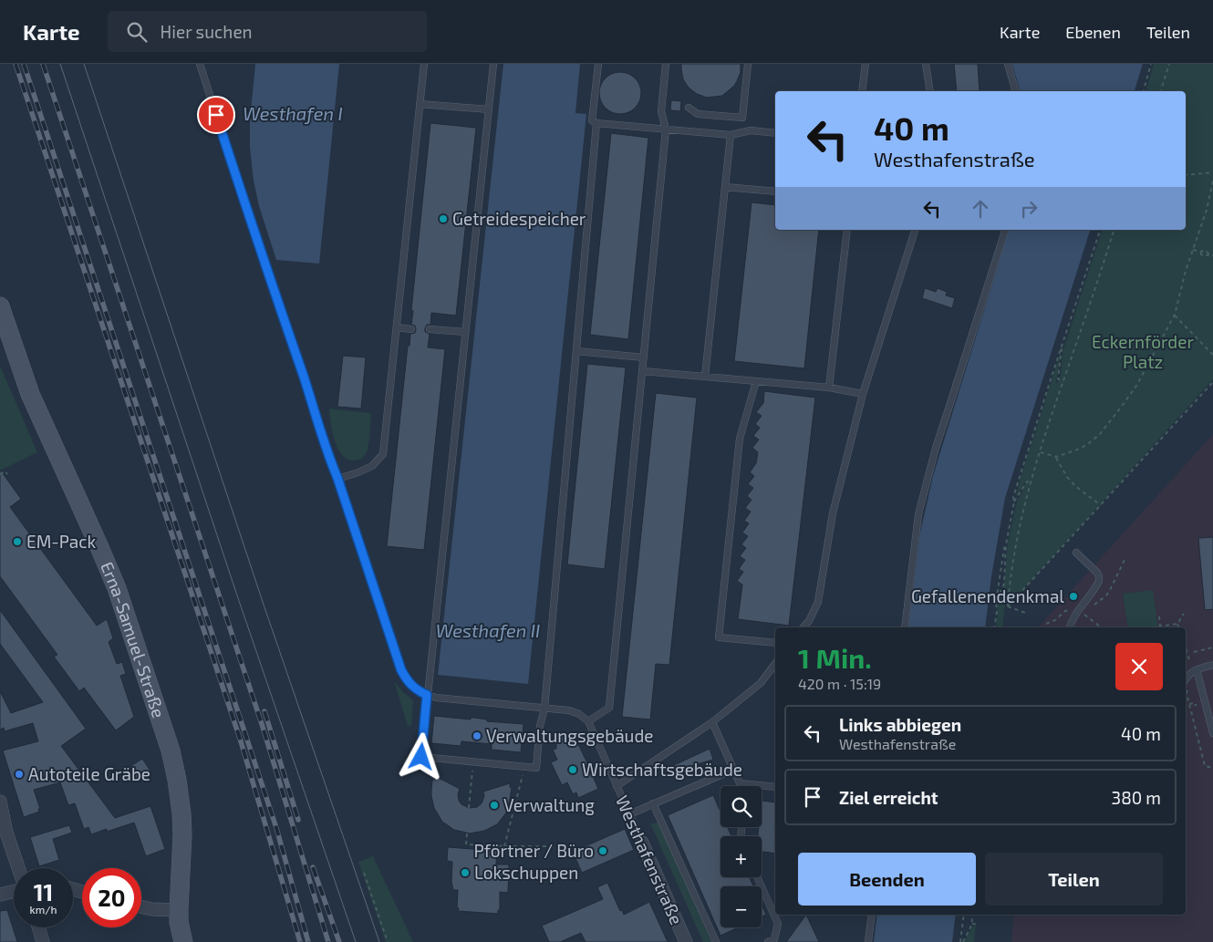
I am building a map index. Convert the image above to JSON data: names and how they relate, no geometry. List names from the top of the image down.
{
  "streets": {
    "main road": ["Erna-Samuel-Straße"],
    "street": ["Westhafenstraße"]
  },
  "water": ["Westhafen I", "Westhafen II"],
  "parks": ["Eckernförder Platz"],
  "places": [
    "Getreidespeicher",
    "EM-Pack",
    "Gefallenendenkmal",
    "Verwaltungsgebäude",
    "Wirtschaftsgebäude",
    "Autoteile Gräbe",
    "Verwaltung",
    "Pförtner / Büro",
    "Lokschuppen"
  ],
  "page": {
    "header": "Karte",
    "search": "Hier suchen",
    "nav": ["Karte", "Ebenen", "Teilen"],
    "turn": ["40 m", "Westhafenstraße"],
    "heading": ["1 Min.", "420 m · 15:19"],
    "list": [
      {
        "name": "Links abbiegen",
        "note": "Westhafenstraße",
        "value": "40 m"
      },
      {
        "name": "Ziel erreicht",
        "value": "380 m"
      }
    ],
    "map_buttons": ["+", "−"],
    "buttons": ["Beenden", "Teilen"],
    "speed": "11 km/h",
    "limit": "20"
  }
}
